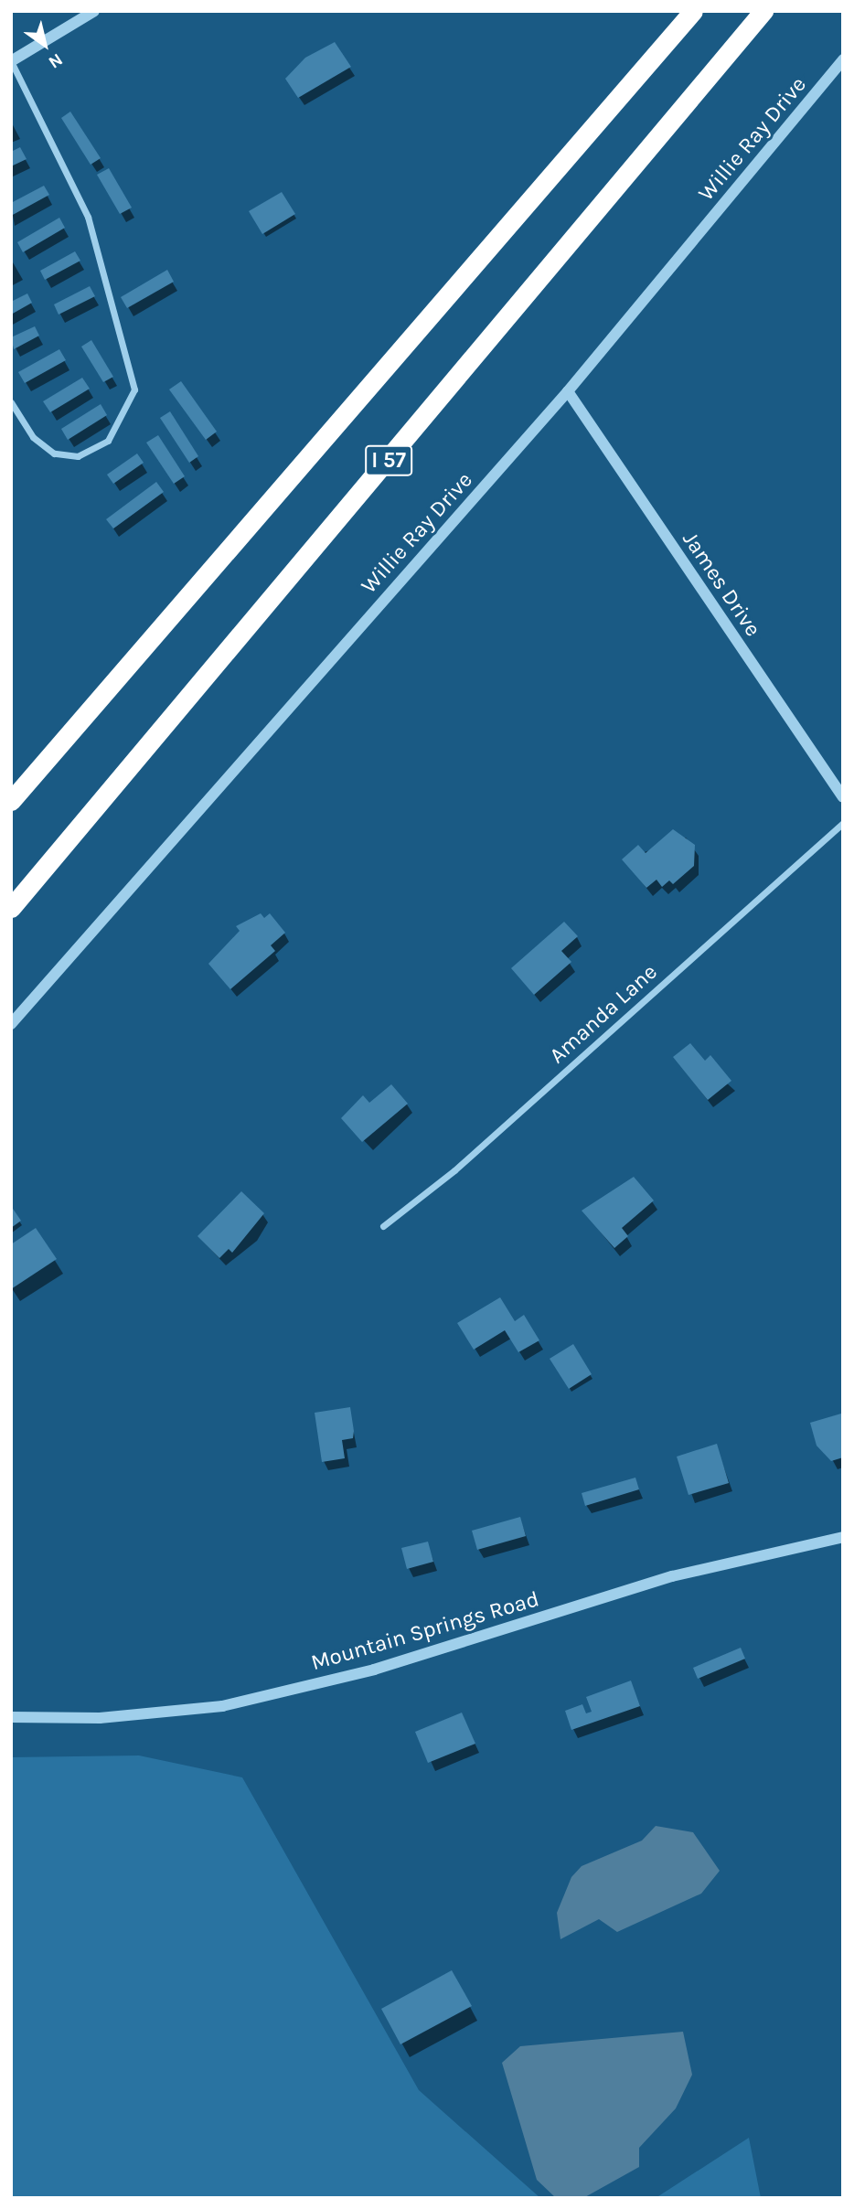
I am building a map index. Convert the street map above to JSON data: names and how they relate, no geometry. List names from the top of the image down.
{
  "streets": {
    "highway": ["I 57"],
    "street": [
      "Willie Ray Drive",
      "James Drive",
      "Amanda Lane",
      "Mountain Springs Road"
    ]
  },
  "crossings": [
    ["Willie Ray Drive", "James Drive"]
  ],
  "north": "bottom right"
}
